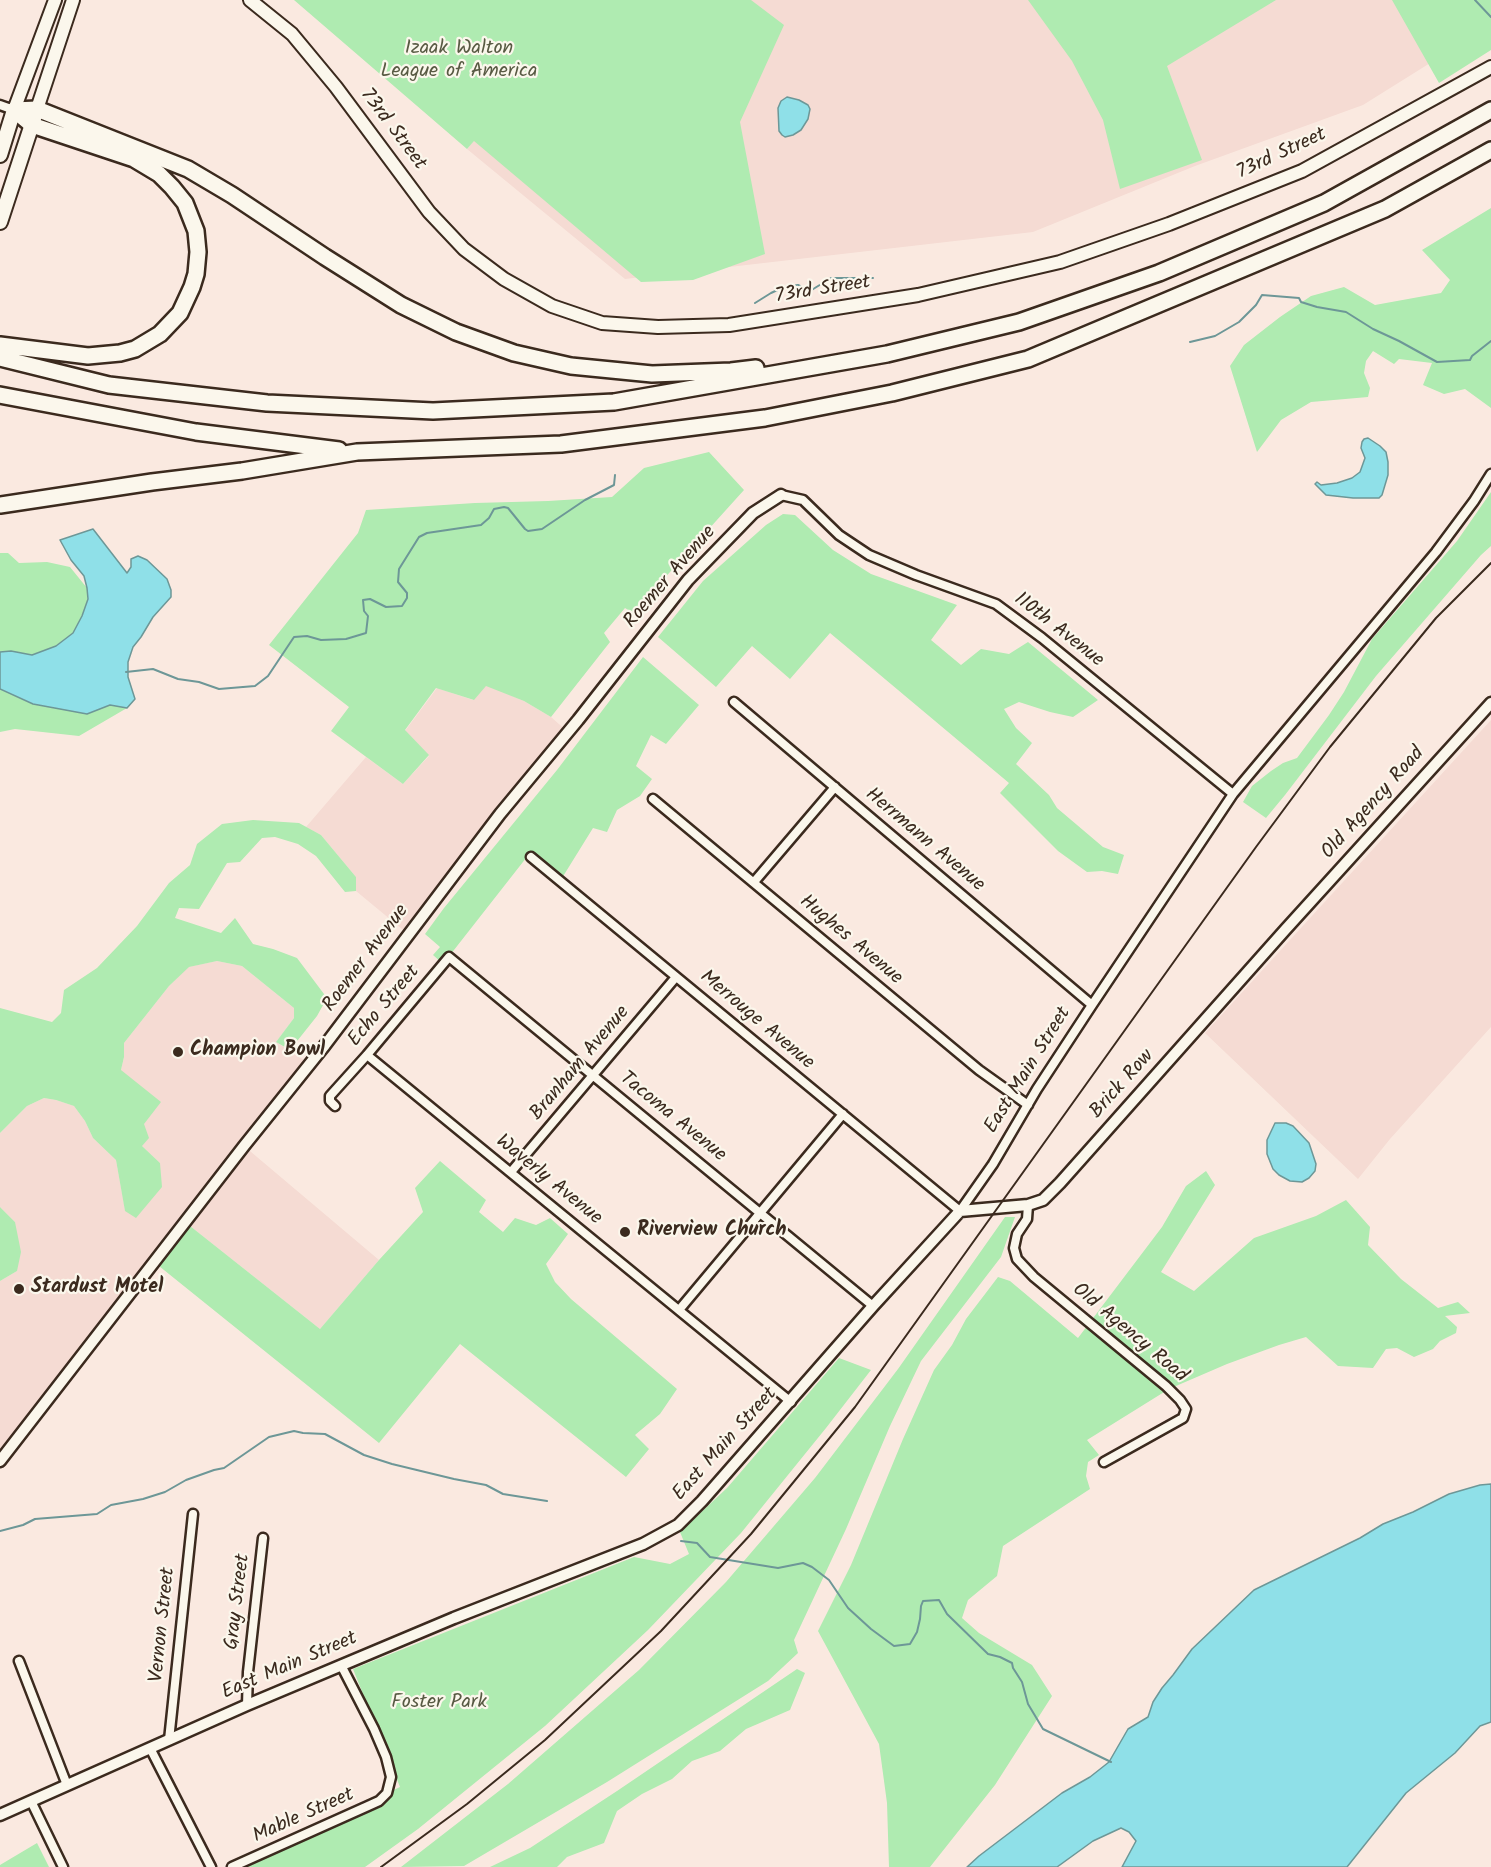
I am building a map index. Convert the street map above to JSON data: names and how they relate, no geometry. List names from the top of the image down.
{
  "streets": {
    "main road": ["73rd Street"],
    "street": [
      "Roemer Avenue",
      "110th Avenue",
      "Old Agency Road",
      "Herrmann Avenue",
      "Hughes Avenue",
      "Echo Street",
      "Merrouge Avenue",
      "Branham Avenue",
      "East Main Street",
      "Brick Row",
      "Tacoma Avenue",
      "Waverly Avenue",
      "Gray Street",
      "Vernon Street",
      "Mable Street"
    ]
  },
  "crossings": [
    ["Roemer Avenue", "110th Avenue"],
    ["110th Avenue", "East Main Street"],
    ["Old Agency Road", "Brick Row"],
    ["Herrmann Avenue", "East Main Street"],
    ["Hughes Avenue", "East Main Street"],
    ["Echo Street", "Tacoma Avenue"],
    ["Echo Street", "Waverly Avenue"],
    ["Merrouge Avenue", "Branham Avenue"],
    ["Merrouge Avenue", "East Main Street"],
    ["Merrouge Avenue", "Brick Row"],
    ["Branham Avenue", "Tacoma Avenue"],
    ["Branham Avenue", "Waverly Avenue"],
    ["East Main Street", "Brick Row"],
    ["East Main Street", "Tacoma Avenue"],
    ["East Main Street", "Waverly Avenue"],
    ["East Main Street", "Gray Street"],
    ["East Main Street", "Vernon Street"],
    ["East Main Street", "Mable Street"]
  ],
  "parks": ["Izaak Walton League of America", "Foster Park"],
  "places": ["Champion Bowl", "Riverview Church", "Stardust Motel"]
}
